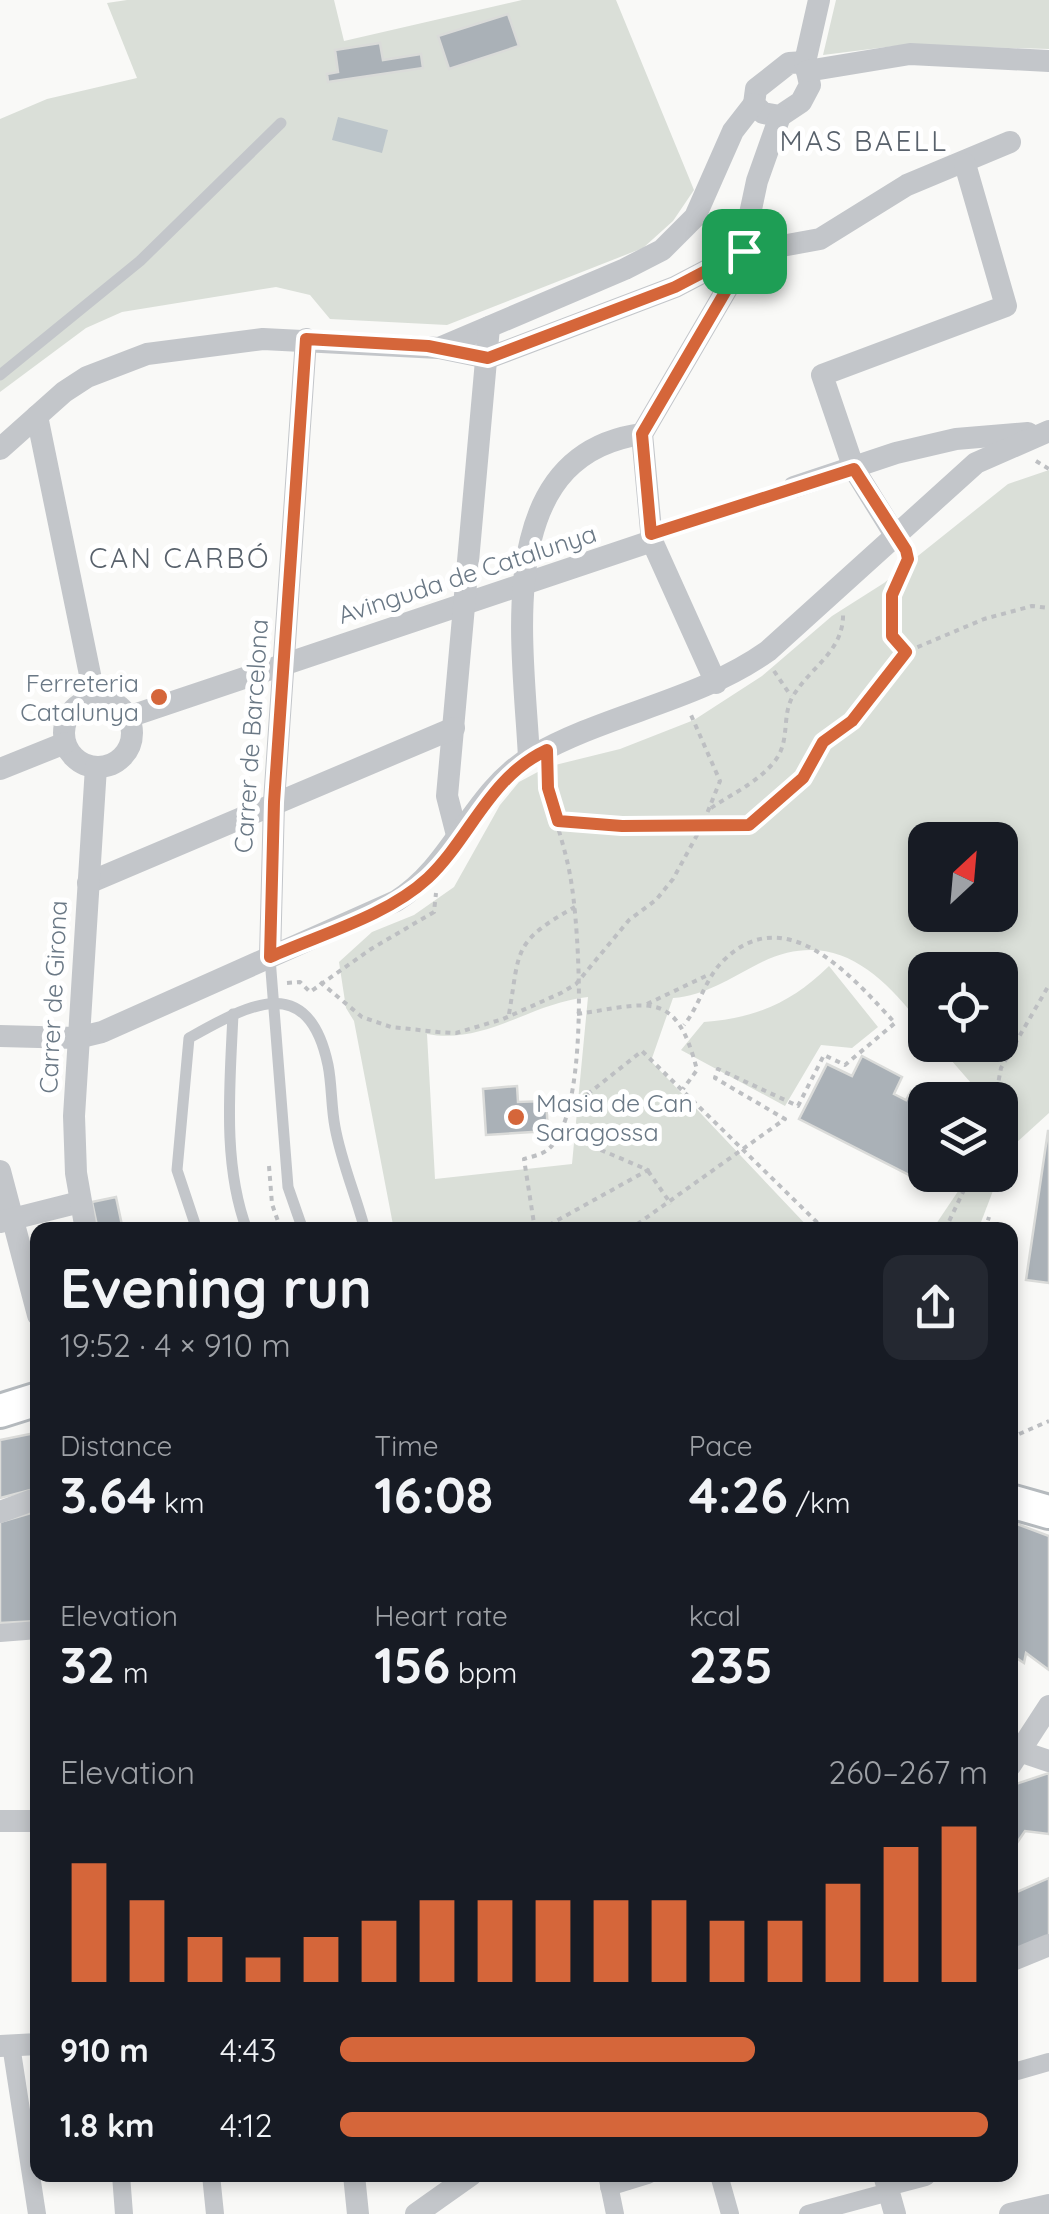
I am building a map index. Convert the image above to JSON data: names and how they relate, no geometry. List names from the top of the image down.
{
  "streets": {
    "street": ["Avinguda de Catalunya", "Carrer de Barcelona", "Carrer de Girona"]
  },
  "crossings": [
    ["Avinguda de Catalunya", "Carrer de Barcelona"],
    ["Avinguda de Catalunya", "Carrer de Girona"]
  ],
  "districts": ["MAS BAELL", "CAN CARBÓ"],
  "places": ["Ferreteria Catalunya", "Masia de Can Saragossa"],
  "north": "top right",
  "page": {
    "heading": ["Evening run", "19:52 · 4 × 910 m"],
    "stats": [
      ["Distance", "3.64 km"],
      ["Time", "16:08"],
      ["Pace", "4:26 /km"],
      ["Elevation", "32 m"],
      ["Heart rate", "156 bpm"],
      ["kcal", "235"]
    ],
    "chart": ["Elevation", "260–267 m"],
    "list": [
      {
        "name": "910 m",
        "note": "4:43"
      },
      {
        "name": "1.8 km",
        "note": "4:12"
      }
    ]
  }
}
